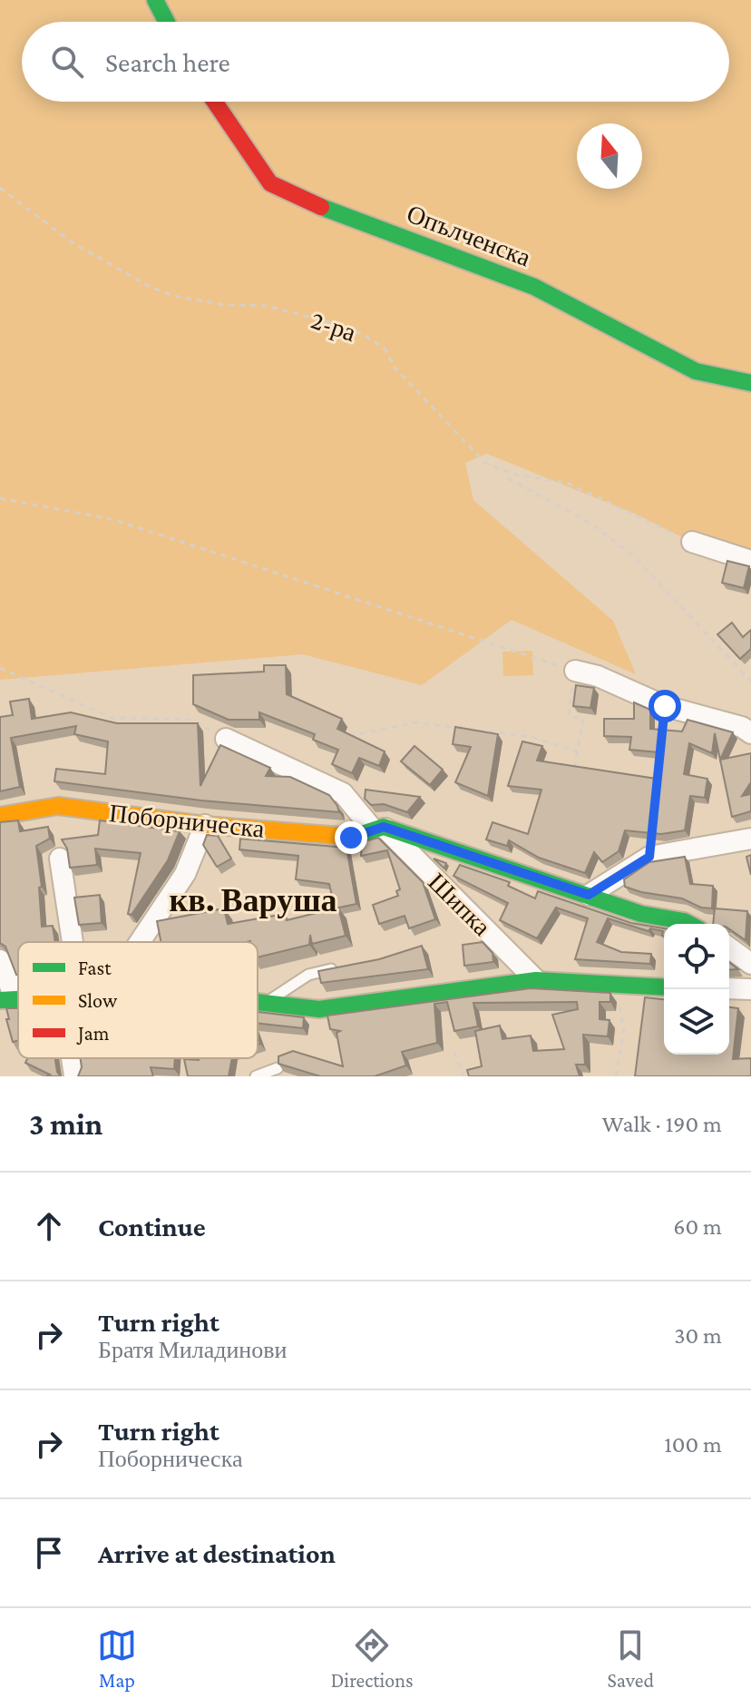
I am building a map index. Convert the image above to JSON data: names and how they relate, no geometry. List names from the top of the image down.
{
  "streets": {
    "street": ["Опълченска", "Поборническа", "Шипка"],
    "path": ["2-ра"]
  },
  "crossings": [
    ["Поборническа", "Шипка"]
  ],
  "districts": ["кв. Варуша"],
  "legend": ["Fast", "Slow", "Jam"],
  "north": "top",
  "page": {
    "search": "Search here",
    "heading": ["3 min", "Walk · 190 m"],
    "list": [
      ["Continue", "60 m"],
      ["Turn right", "Братя Миладинови", "30 m"],
      ["Turn right", "Поборническа", "100 m"],
      "Arrive at destination"
    ],
    "nav": ["Map", "Directions", "Saved"]
  }
}
